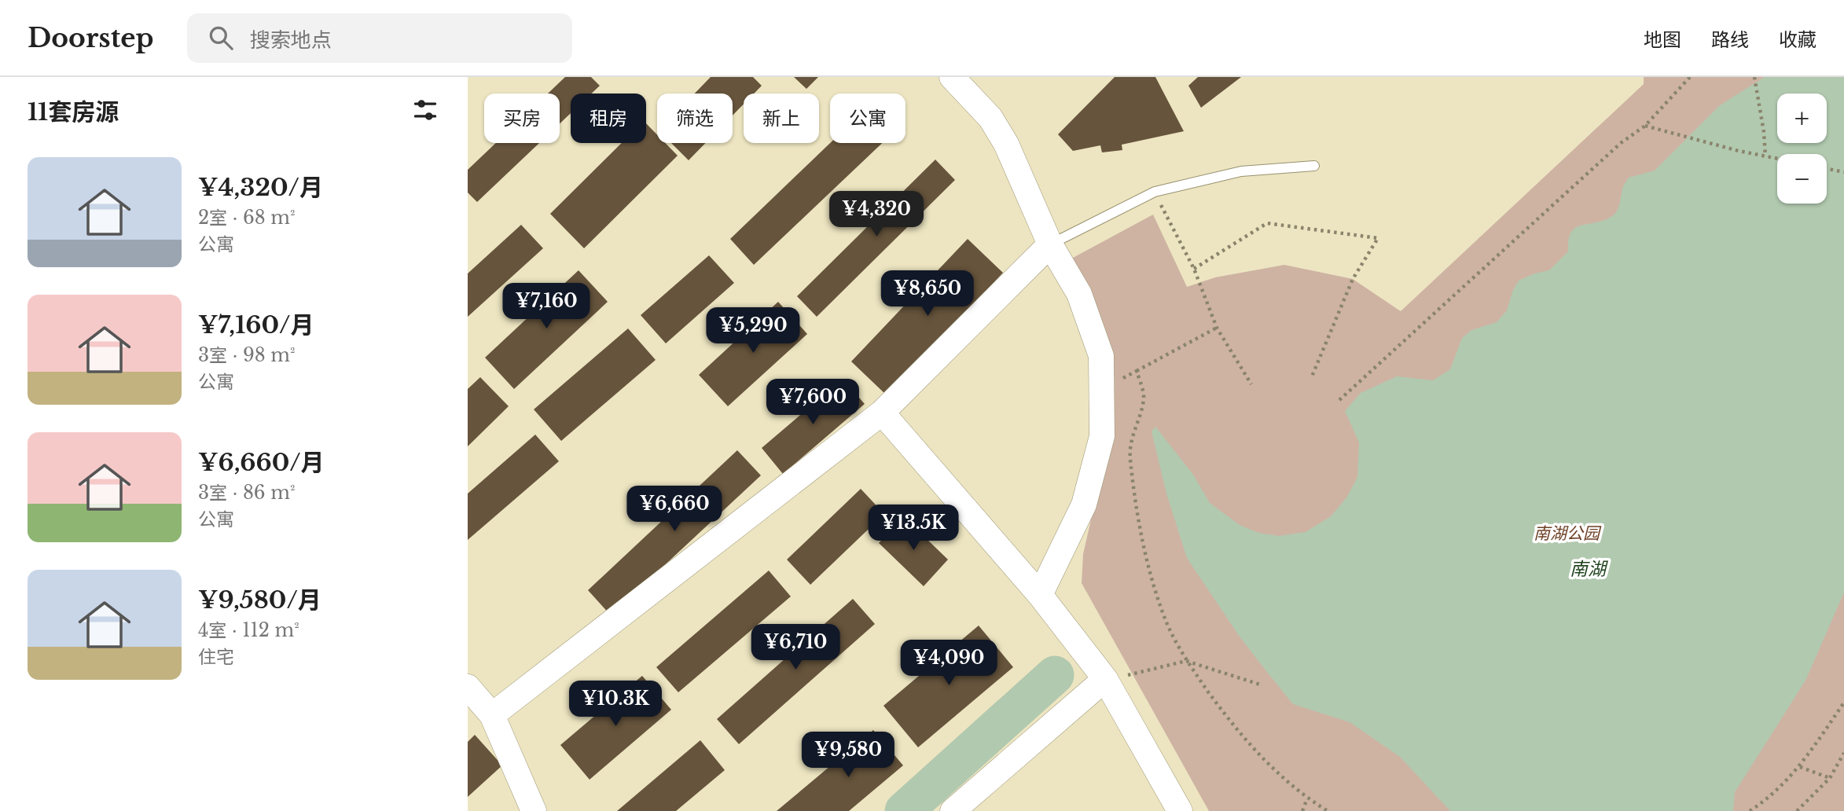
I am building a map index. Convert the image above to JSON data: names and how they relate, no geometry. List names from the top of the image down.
{
  "water": ["南湖"],
  "parks": ["南湖公园"],
  "page": {
    "header": "Doorstep",
    "search": "搜索地点",
    "nav": ["地图", "路线", "收藏"],
    "heading": "11套房源",
    "map_buttons": ["+", "−"],
    "chip": [
      "买房",
      "租房",
      "筛选",
      "新上",
      "公寓"
    ],
    "list": [
      {
        "name": "¥4,320/月",
        "note": "2室 · 68 m² · 公寓"
      },
      {
        "name": "¥7,160/月",
        "note": "3室 · 98 m² · 公寓"
      },
      {
        "name": "¥6,660/月",
        "note": "3室 · 86 m² · 公寓"
      },
      {
        "name": "¥9,580/月",
        "note": "4室 · 112 m² · 住宅"
      }
    ],
    "price": [
      "¥4,320",
      "¥8,650",
      "¥7,160",
      "¥5,290",
      "¥7,600",
      "¥6,660",
      "¥13.5K",
      "¥6,710",
      "¥4,090",
      "¥10.3K",
      "¥9,580"
    ]
  }
}
